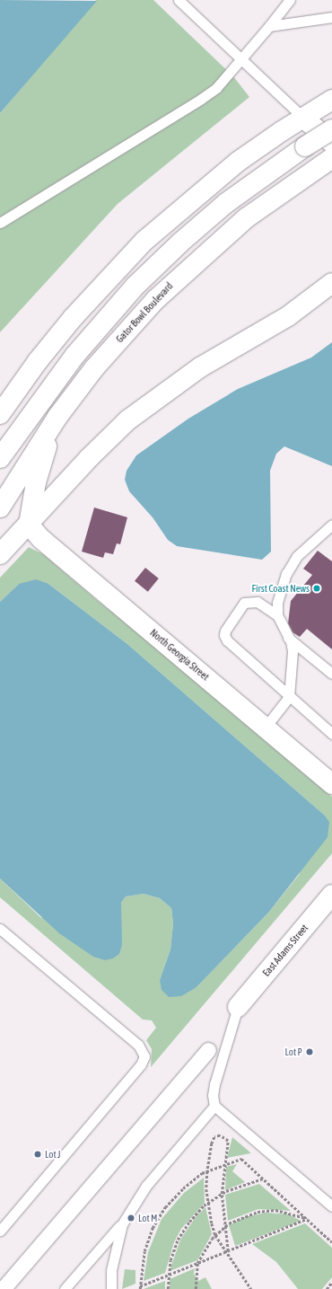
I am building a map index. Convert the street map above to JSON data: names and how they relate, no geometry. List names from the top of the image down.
{
  "streets": {
    "main road": ["Gator Bowl Boulevard", "North Georgia Street", "East Adams Street"]
  },
  "places": [
    "First Coast News",
    "Lot P",
    "Lot J",
    "Lot M"
  ]
}
